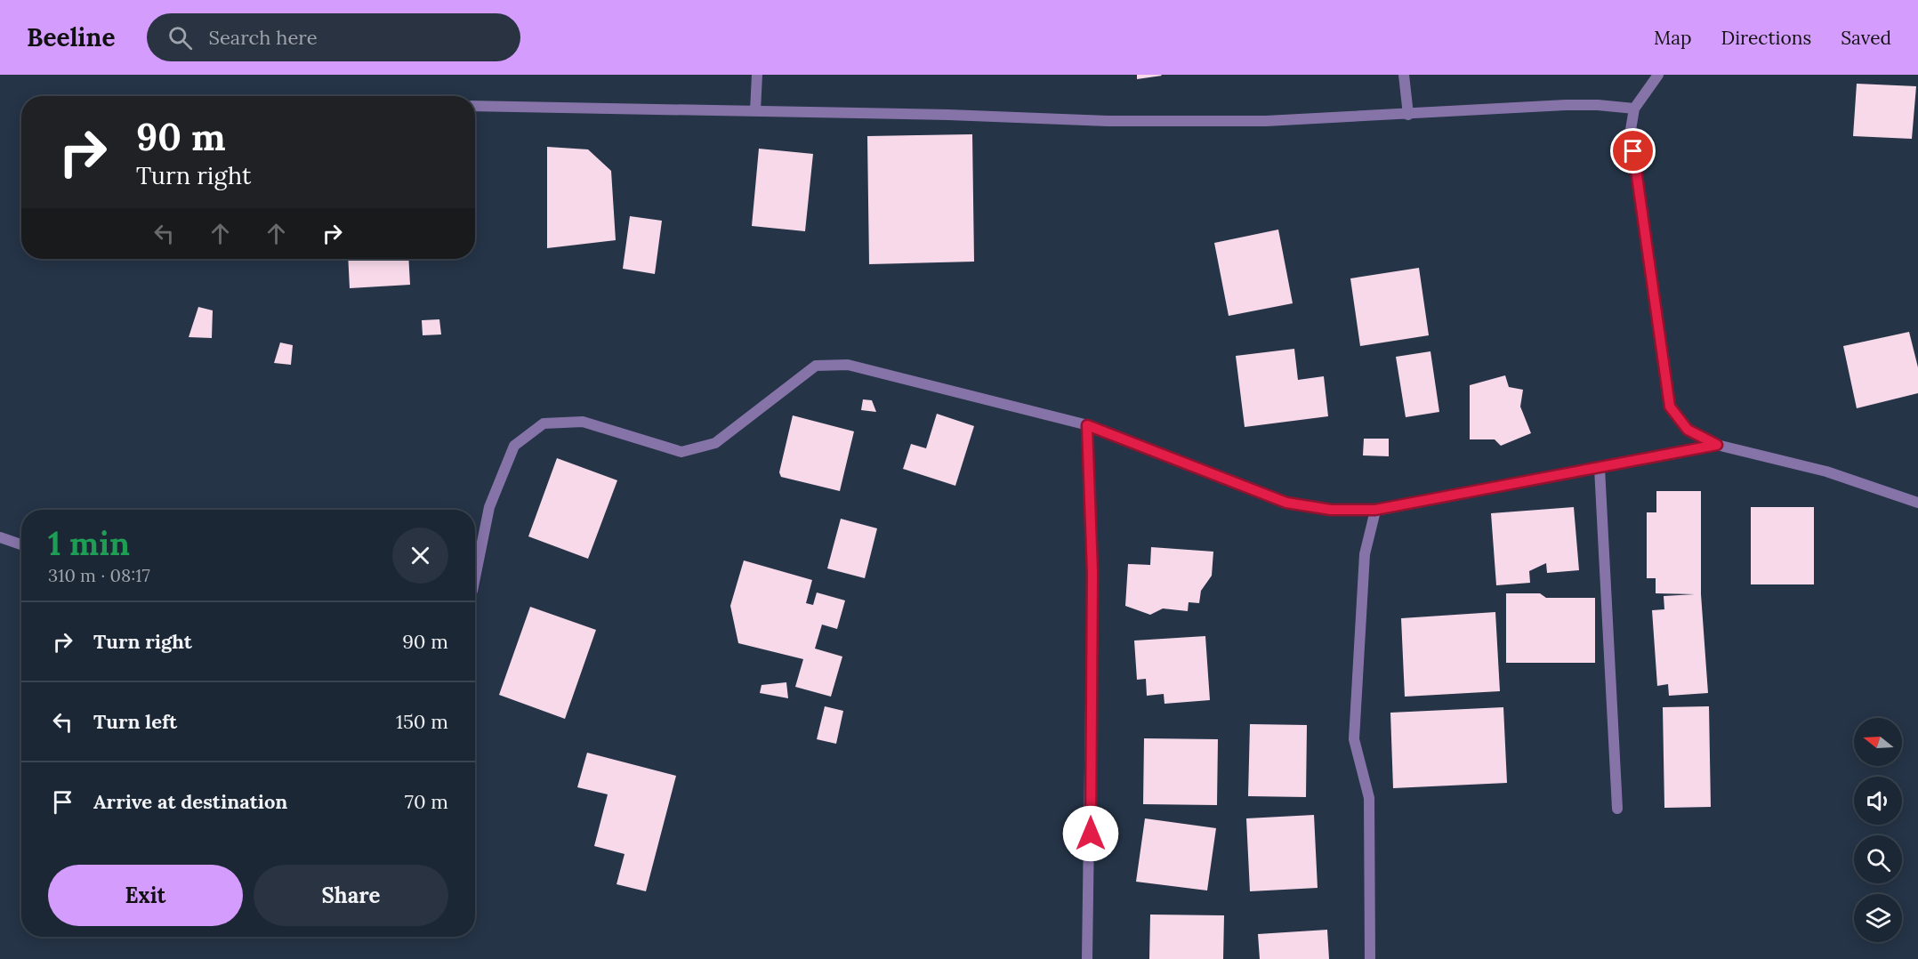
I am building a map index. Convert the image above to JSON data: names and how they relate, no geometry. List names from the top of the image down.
{
  "north": "left",
  "page": {
    "header": "Beeline",
    "search": "Search here",
    "nav": ["Map", "Directions", "Saved"],
    "turn": ["90 m", "Turn right"],
    "heading": ["1 min", "310 m · 08:17"],
    "list": [
      {
        "name": "Turn right",
        "value": "90 m"
      },
      {
        "name": "Turn left",
        "value": "150 m"
      },
      {
        "name": "Arrive at destination",
        "value": "70 m"
      }
    ],
    "buttons": ["Exit", "Share"]
  }
}
